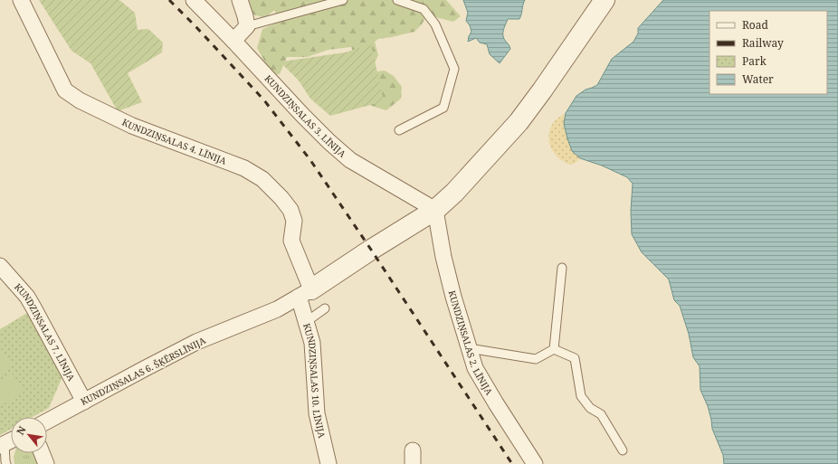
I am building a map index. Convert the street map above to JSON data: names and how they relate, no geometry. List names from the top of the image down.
{
  "streets": {
    "street": [
      "KUNDZIŅSALAS 3. LĪNIJA",
      "KUNDZIŅSALAS 4. LĪNIJA",
      "KUNDZIŅSALAS 7. LĪNIJA",
      "KUNDZIŅSALAS 2. LĪNIJA",
      "KUNDZIŅSALAS 6. ŠĶĒRSLĪNIJA",
      "KUNDZIŅSALAS 10. LĪNIJA"
    ]
  },
  "crossings": [
    ["KUNDZIŅSALAS 3. LĪNIJA", "KUNDZIŅSALAS 2. LĪNIJA"],
    ["KUNDZIŅSALAS 3. LĪNIJA", "KUNDZIŅSALAS 6. ŠĶĒRSLĪNIJA"],
    ["KUNDZIŅSALAS 4. LĪNIJA", "KUNDZIŅSALAS 6. ŠĶĒRSLĪNIJA"],
    ["KUNDZIŅSALAS 4. LĪNIJA", "KUNDZIŅSALAS 10. LĪNIJA"],
    ["KUNDZIŅSALAS 7. LĪNIJA", "KUNDZIŅSALAS 6. ŠĶĒRSLĪNIJA"],
    ["KUNDZIŅSALAS 2. LĪNIJA", "KUNDZIŅSALAS 6. ŠĶĒRSLĪNIJA"],
    ["KUNDZIŅSALAS 6. ŠĶĒRSLĪNIJA", "KUNDZIŅSALAS 10. LĪNIJA"]
  ],
  "legend": [
    "Road",
    "Railway",
    "Park",
    "Water"
  ],
  "north": "top left"
}
